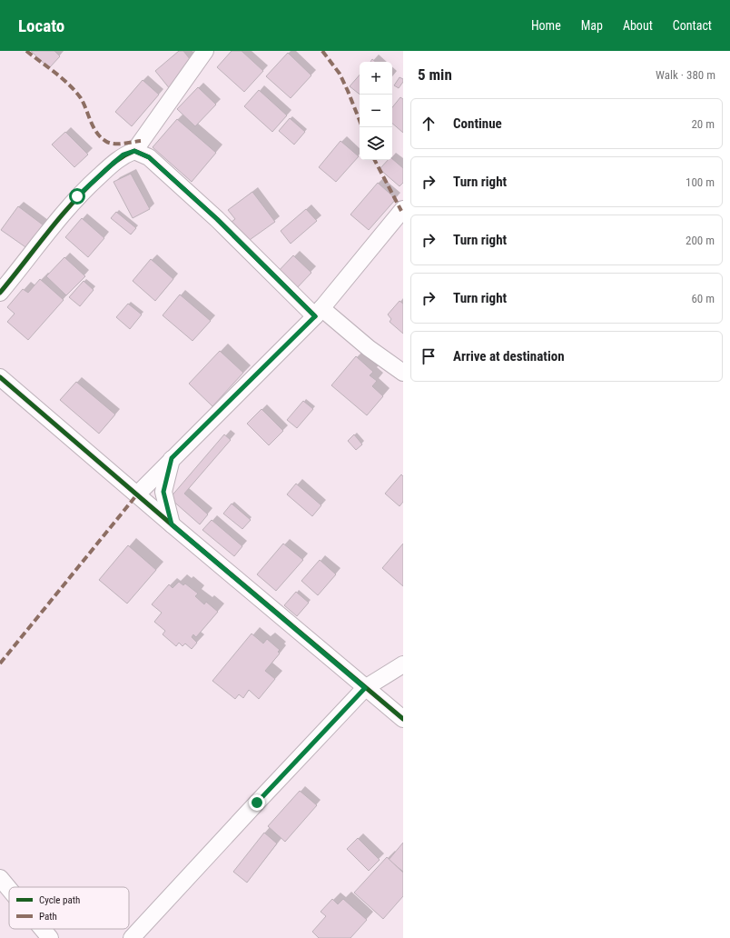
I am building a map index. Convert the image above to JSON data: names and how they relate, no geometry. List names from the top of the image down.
{
  "legend": ["Cycle path", "Path"],
  "page": {
    "header": "Locato",
    "nav": [
      "Home",
      "Map",
      "About",
      "Contact"
    ],
    "heading": ["5 min", "Walk · 380 m"],
    "map_buttons": ["+", "−"],
    "list": [
      ["Continue", "20 m"],
      ["Turn right", "100 m"],
      ["Turn right", "200 m"],
      ["Turn right", "60 m"],
      "Arrive at destination"
    ]
  }
}
